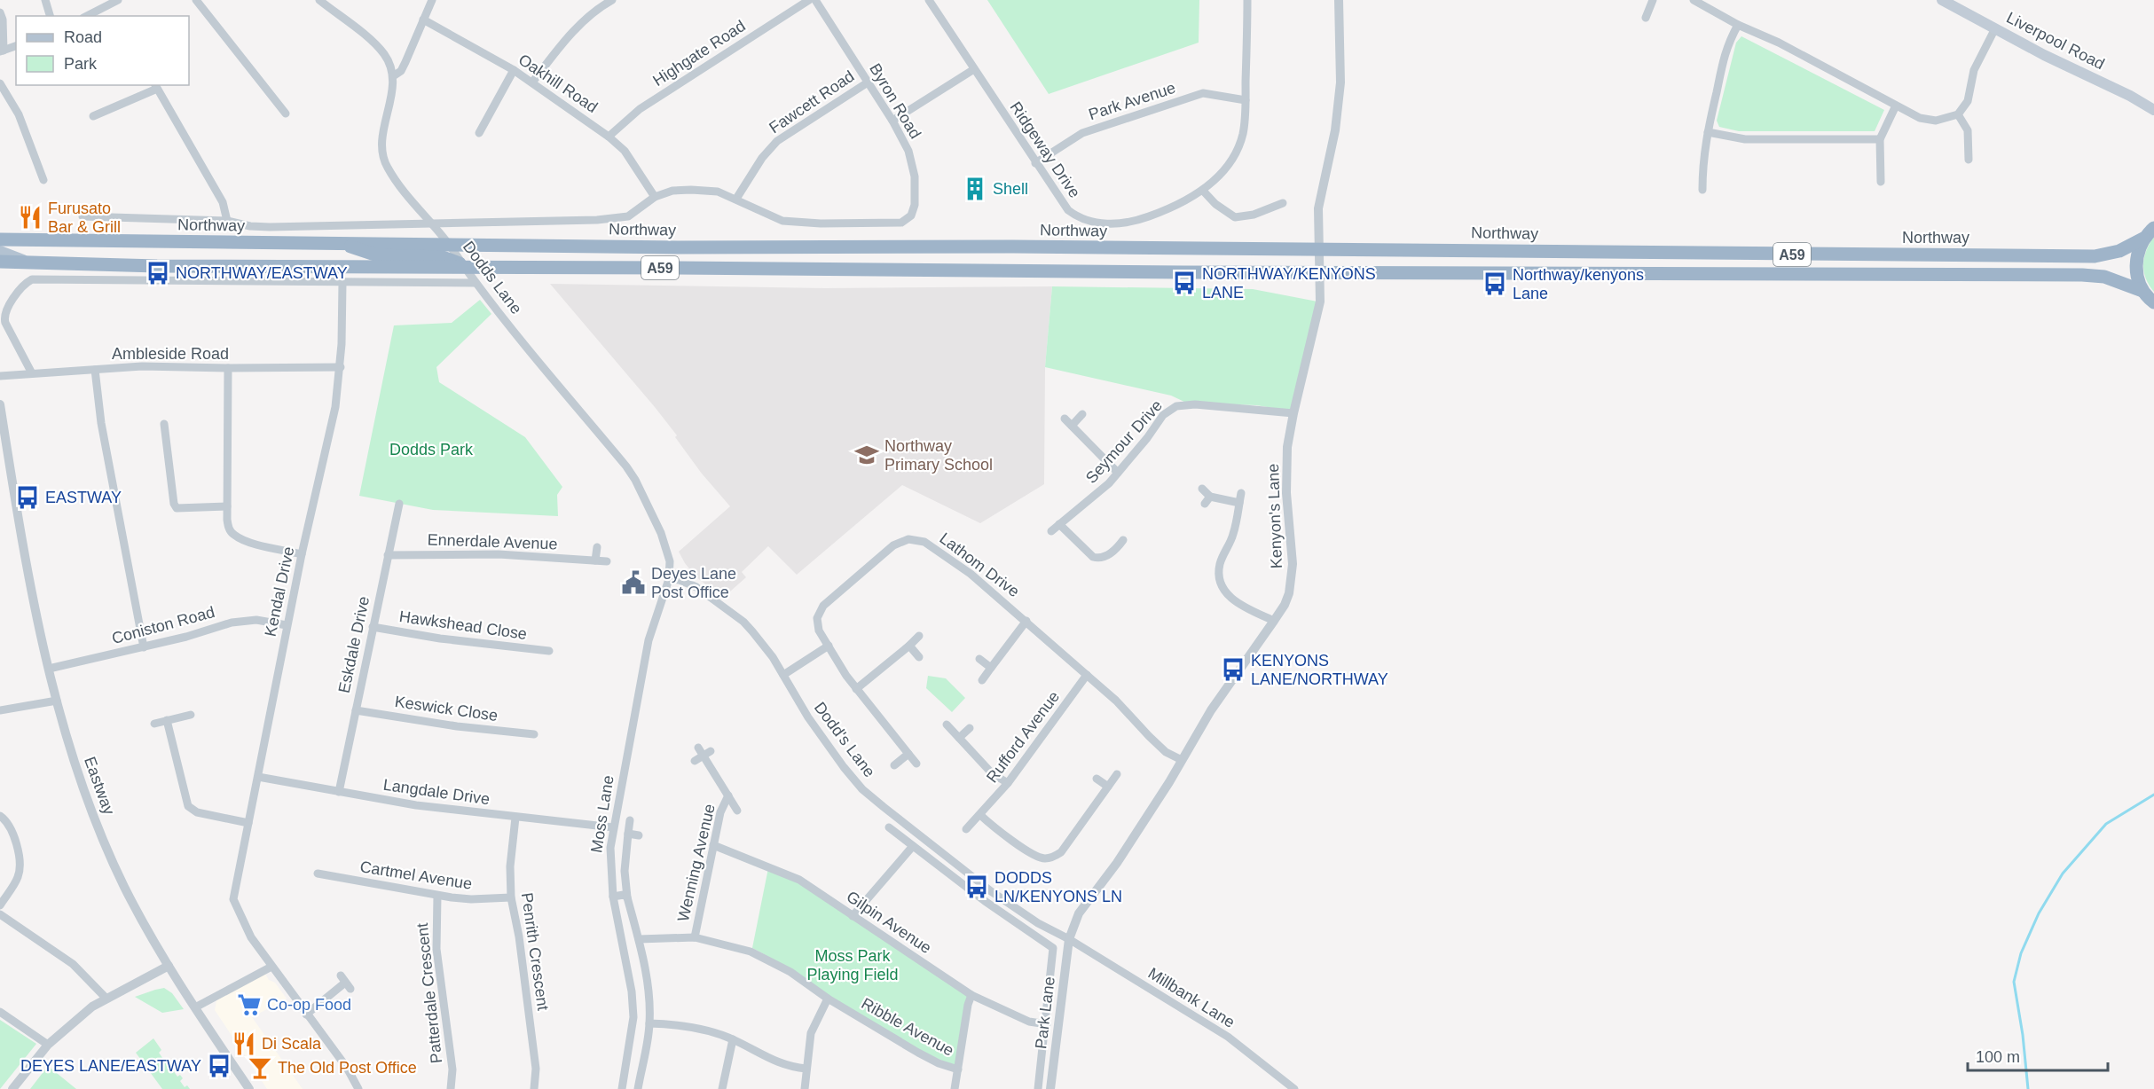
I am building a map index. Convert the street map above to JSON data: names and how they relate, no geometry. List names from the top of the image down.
{
  "streets": {
    "highway": ["Northway", "A59"],
    "main road": ["Liverpool Road"],
    "street": [
      "Highgate Road",
      "Oakhill Road",
      "Byron Road",
      "Park Avenue",
      "Fawcett Road",
      "Ridgeway Drive",
      "Dodds Lane",
      "Ambleside Road",
      "Seymour Drive",
      "Kenyon's Lane",
      "Ennerdale Avenue",
      "Lathom Drive",
      "Kendal Drive",
      "Coniston Road",
      "Hawkshead Close",
      "Eskdale Drive",
      "Keswick Close",
      "Rufford Avenue",
      "Dodd's Lane",
      "Eastway",
      "Langdale Drive",
      "Moss Lane",
      "Wenning Avenue",
      "Cartmel Avenue",
      "Gilpin Avenue",
      "Penrith Crescent",
      "Patterdale Crescent",
      "Millbank Lane",
      "Park Lane",
      "Ribble Avenue"
    ]
  },
  "crossings": [
    ["Highgate Road", "Oakhill Road"],
    ["Oakhill Road", "Northway"],
    ["Byron Road", "Fawcett Road"],
    ["Byron Road", "Northway"],
    ["Park Avenue", "Ridgeway Drive"],
    ["Fawcett Road", "Northway"],
    ["Northway", "A59"],
    ["Northway", "Dodds Lane"],
    ["Northway", "Kenyon's Lane"],
    ["A59", "Dodds Lane"],
    ["A59", "Kenyon's Lane"],
    ["Dodds Lane", "Dodd's Lane"],
    ["Dodds Lane", "Moss Lane"],
    ["Ambleside Road", "Kendal Drive"],
    ["Seymour Drive", "Kenyon's Lane"],
    ["Kenyon's Lane", "Lathom Drive"],
    ["Kenyon's Lane", "Dodd's Lane"],
    ["Kenyon's Lane", "Millbank Lane"],
    ["Kenyon's Lane", "Park Lane"],
    ["Ennerdale Avenue", "Eskdale Drive"],
    ["Lathom Drive", "Rufford Avenue"],
    ["Kendal Drive", "Coniston Road"],
    ["Kendal Drive", "Langdale Drive"],
    ["Coniston Road", "Eastway"],
    ["Hawkshead Close", "Eskdale Drive"],
    ["Eskdale Drive", "Keswick Close"],
    ["Eskdale Drive", "Langdale Drive"],
    ["Dodd's Lane", "Moss Lane"],
    ["Dodd's Lane", "Millbank Lane"],
    ["Dodd's Lane", "Park Lane"],
    ["Langdale Drive", "Moss Lane"],
    ["Langdale Drive", "Penrith Crescent"],
    ["Moss Lane", "Ribble Avenue"],
    ["Wenning Avenue", "Gilpin Avenue"],
    ["Wenning Avenue", "Ribble Avenue"],
    ["Cartmel Avenue", "Penrith Crescent"],
    ["Cartmel Avenue", "Patterdale Crescent"],
    ["Gilpin Avenue", "Park Lane"],
    ["Millbank Lane", "Park Lane"]
  ],
  "parks": ["Dodds Park", "Moss Park Playing Field"],
  "places": {
    "building": ["Shell"],
    "restaurant": ["Furusato Bar & Grill", "Di Scala"],
    "bus stop": [
      "NORTHWAY/EASTWAY",
      "NORTHWAY/KENYONS LANE",
      "Northway/kenyons Lane",
      "EASTWAY",
      "KENYONS LANE/NORTHWAY",
      "DODDS LN/KENYONS LN",
      "DEYES LANE/EASTWAY"
    ],
    "school or university": ["Northway Primary School"],
    "public building": ["Deyes Lane Post Office"],
    "supermarket": ["Co-op Food"],
    "bar": ["The Old Post Office"]
  },
  "legend": ["Road", "Park"],
  "scale_bar": "100 m"
}
